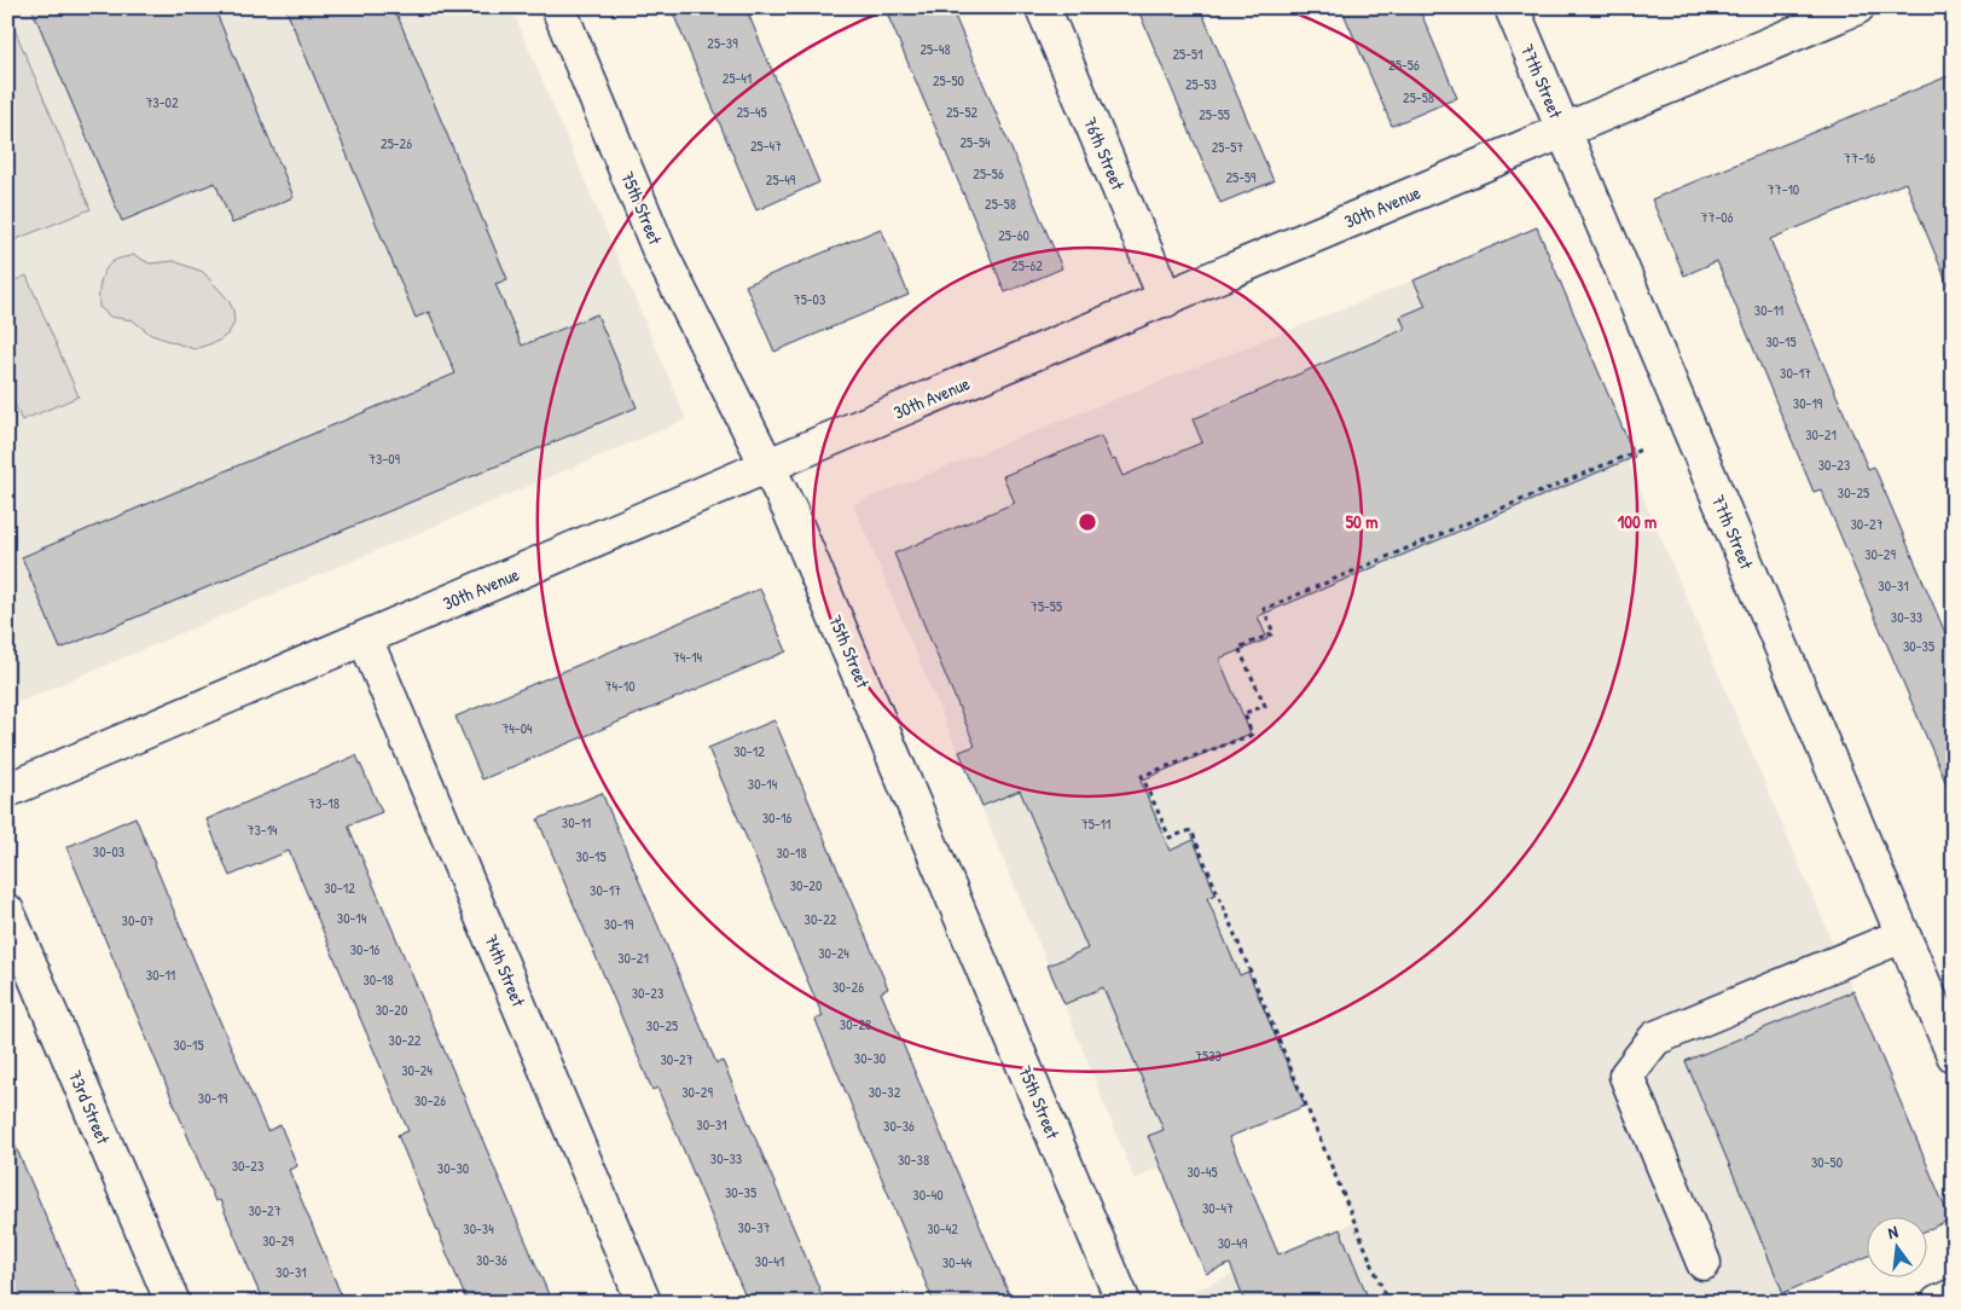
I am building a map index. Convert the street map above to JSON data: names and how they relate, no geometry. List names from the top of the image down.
{
  "streets": {
    "street": [
      "77th Street",
      "76th Street",
      "30th Avenue",
      "75th Street",
      "74th Street",
      "73rd Street"
    ]
  },
  "crossings": [
    ["77th Street", "30th Avenue"],
    ["76th Street", "30th Avenue"],
    ["30th Avenue", "75th Street"],
    ["30th Avenue", "74th Street"]
  ],
  "house_numbers": [
    "25-39",
    "25-48",
    "25-51",
    "25-56",
    "25-41",
    "25-50",
    "25-53",
    "25-58",
    "73-02",
    "25-45",
    "25-52",
    "25-55",
    "25-54",
    "25-26",
    "25-47",
    "25-57",
    "77-16",
    "25-56",
    "25-59",
    "25-49",
    "77-10",
    "25-58",
    "77-06",
    "25-60",
    "25-62",
    "75-03",
    "30-11",
    "30-15",
    "30-17",
    "30-19",
    "30-21",
    "73-09",
    "30-23",
    "30-25",
    "30-27",
    "30-29",
    "30-31",
    "75-55",
    "30-33",
    "30-35",
    "74-14",
    "74-10",
    "74-04",
    "30-12",
    "30-14",
    "73-18",
    "30-16",
    "30-11",
    "75-11",
    "73-14",
    "30-03",
    "30-18",
    "30-15",
    "30-20",
    "30-12",
    "30-17",
    "30-14",
    "30-22",
    "30-07",
    "30-19",
    "30-16",
    "30-24",
    "30-21",
    "30-11",
    "30-18",
    "30-26",
    "30-23",
    "30-20",
    "30-28",
    "30-25",
    "30-22",
    "30-15",
    "7533",
    "30-30",
    "30-27",
    "30-24",
    "30-29",
    "30-32",
    "30-19",
    "30-26",
    "30-31",
    "30-36",
    "30-33",
    "30-38",
    "30-50",
    "30-23",
    "30-30",
    "30-45",
    "30-35",
    "30-40",
    "30-47",
    "30-27",
    "30-37",
    "30-34",
    "30-42",
    "30-29",
    "30-49",
    "30-36",
    "30-41",
    "30-44",
    "30-31"
  ],
  "north": "top",
  "rings": ["50 m", "100 m"]
}
